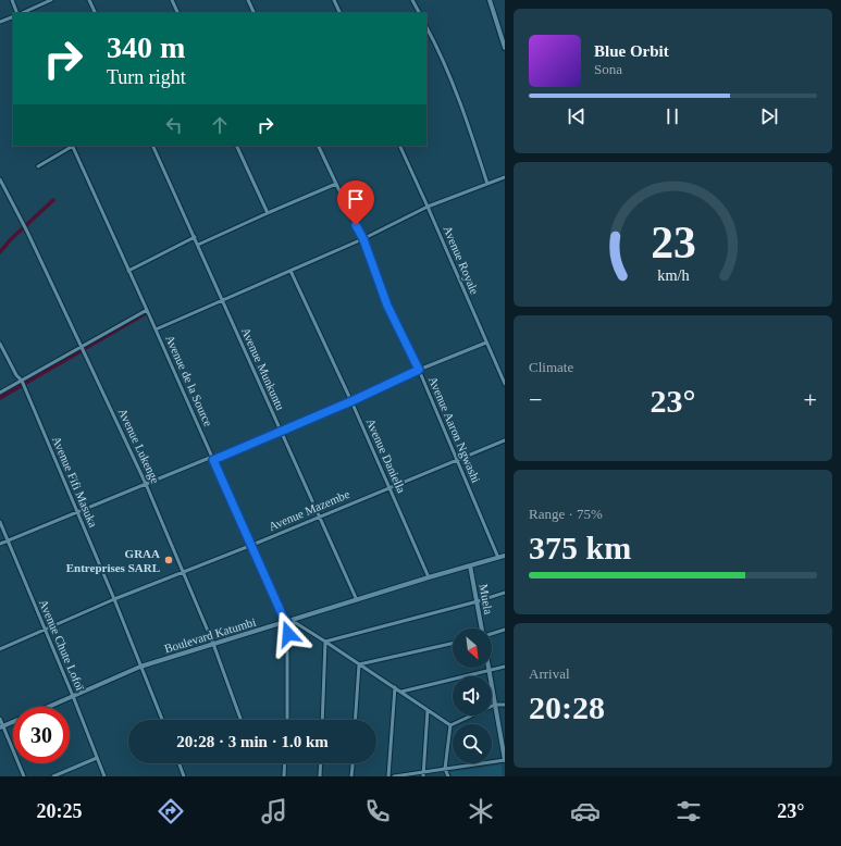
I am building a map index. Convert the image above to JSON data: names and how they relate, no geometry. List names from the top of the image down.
{
  "streets": {
    "street": [
      "Avenue Royale",
      "Avenue Munkuntu",
      "Avenue de la Source",
      "Avenue Aaron Ngwashi",
      "Avenue Lukenge",
      "Avenue Daniella",
      "Avenue Fifi Masuka",
      "Avenue Mazembe",
      "Muela",
      "Boulevard Katumbi",
      "Avenue Chute Lofoï"
    ]
  },
  "crossings": [
    ["Avenue Munkuntu", "Avenue Mazembe"],
    ["Avenue Munkuntu", "Boulevard Katumbi"],
    ["Avenue de la Source", "Avenue Mazembe"],
    ["Avenue de la Source", "Boulevard Katumbi"],
    ["Avenue Aaron Ngwashi", "Avenue Mazembe"],
    ["Avenue Aaron Ngwashi", "Boulevard Katumbi"],
    ["Avenue Lukenge", "Avenue Mazembe"],
    ["Avenue Lukenge", "Boulevard Katumbi"],
    ["Avenue Daniella", "Avenue Mazembe"],
    ["Avenue Daniella", "Boulevard Katumbi"],
    ["Avenue Fifi Masuka", "Avenue Mazembe"],
    ["Avenue Fifi Masuka", "Boulevard Katumbi"],
    ["Avenue Mazembe", "Avenue Chute Lofoï"],
    ["Muela", "Boulevard Katumbi"],
    ["Boulevard Katumbi", "Avenue Chute Lofoï"]
  ],
  "places": ["GRAA Entreprises SARL"],
  "north": "bottom right",
  "page": {
    "turn": ["340 m", "Turn right"],
    "song": ["Blue Orbit", "Sona"],
    "tile": [
      "Climate",
      ["Range · 75%", "375 km"],
      ["Arrival", "20:28"]
    ],
    "heat": ["−", "23°", "+"],
    "limit": "30",
    "trip": "20:28 · 3 min · 1.0 km",
    "tabs": ["20:25", "23°"],
    "gauge": ["23", "km/h"]
  }
}
